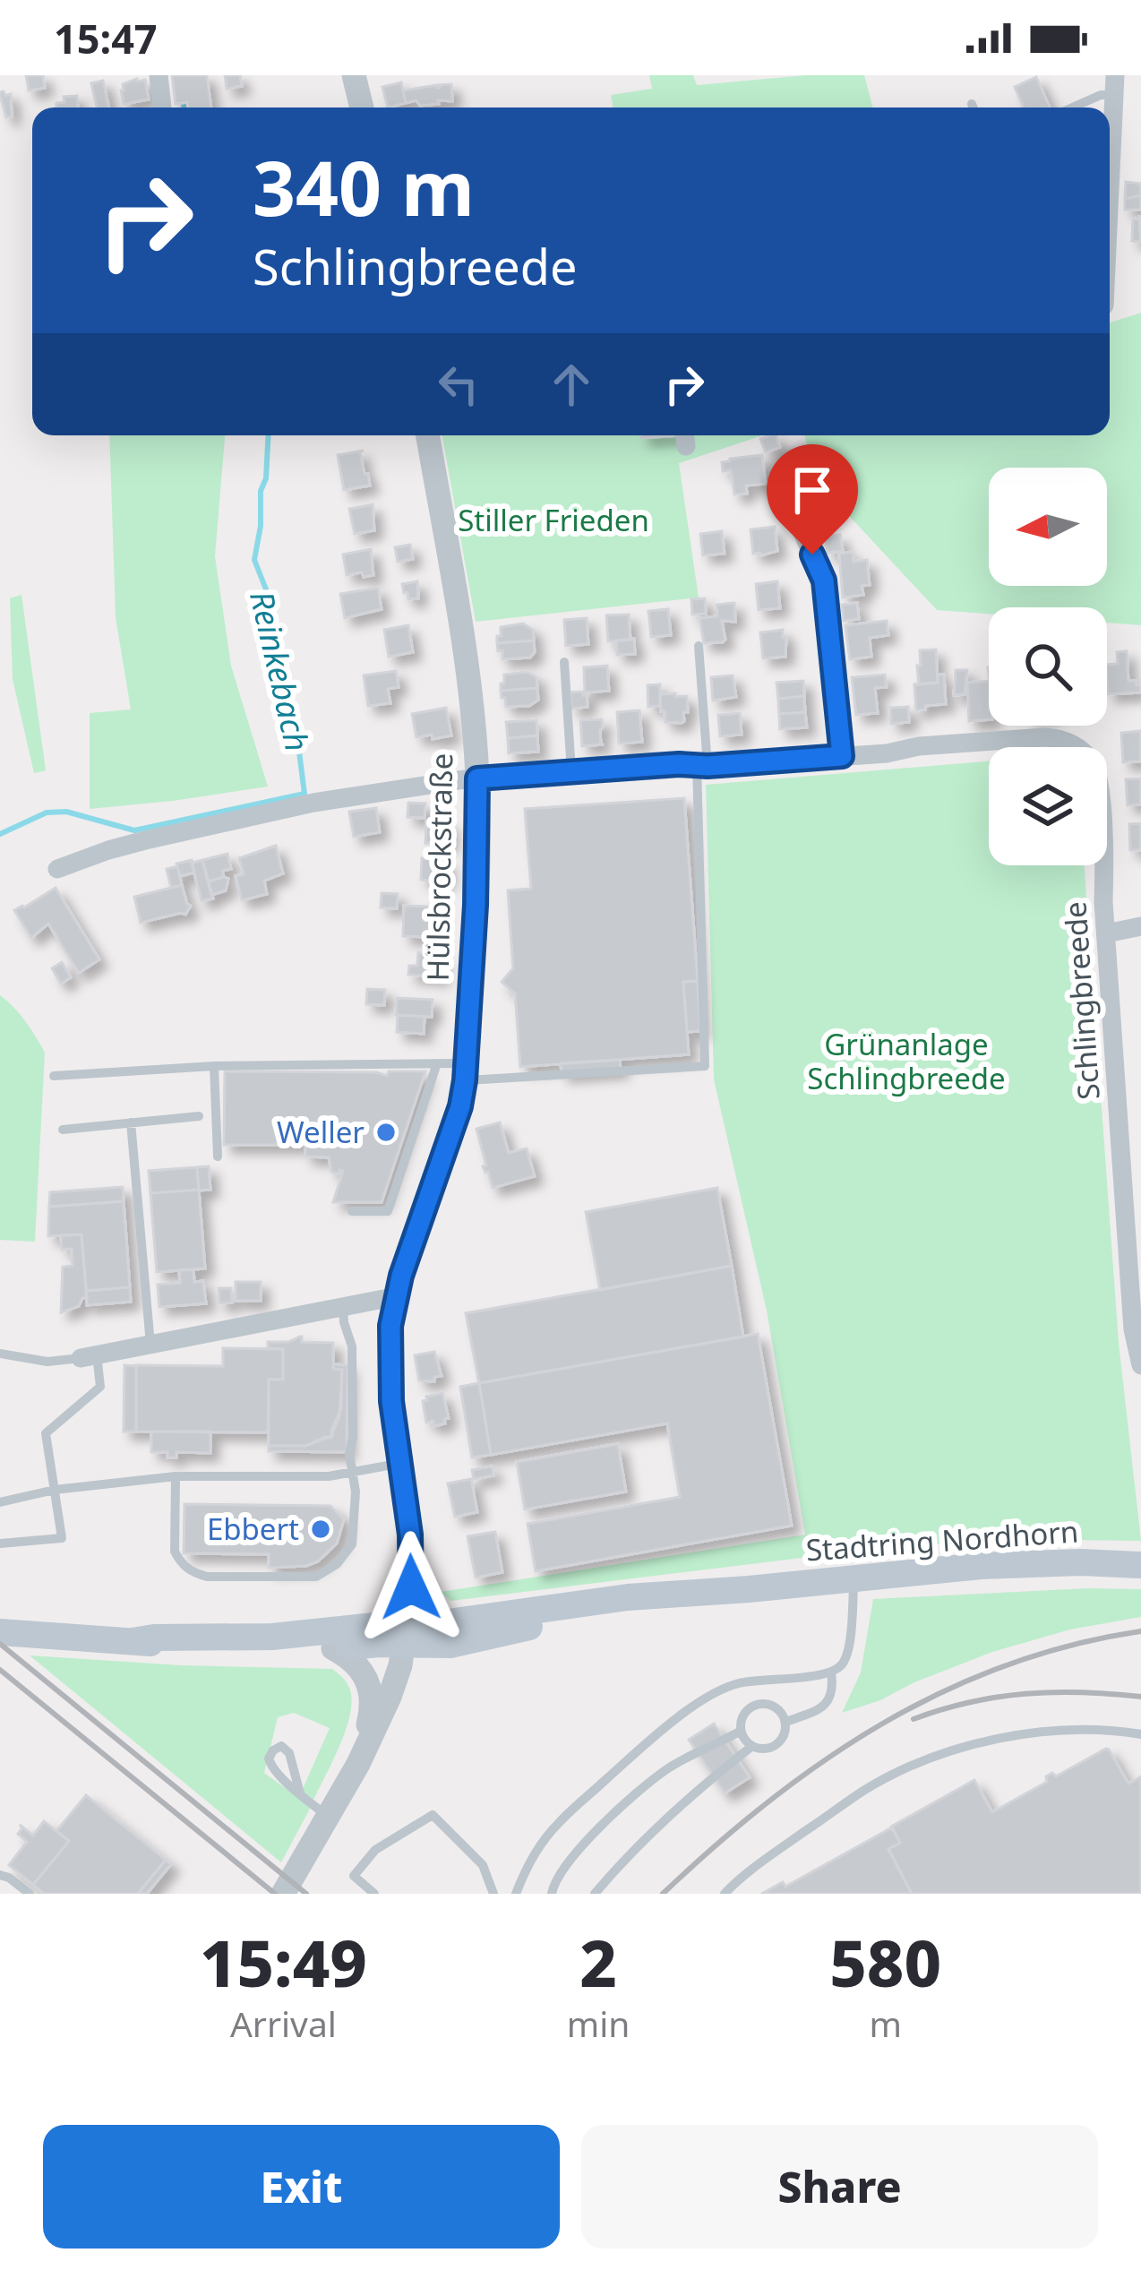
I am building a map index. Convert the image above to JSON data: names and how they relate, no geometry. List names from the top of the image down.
{
  "streets": {
    "main road": ["Stadtring Nordhorn"],
    "street": ["Hülsbrockstraße", "Schlingbreede"]
  },
  "crossings": [
    ["Hülsbrockstraße", "Schlingbreede"],
    ["Hülsbrockstraße", "Stadtring Nordhorn"]
  ],
  "water": ["Reinkebach"],
  "parks": ["Stiller Frieden", "Grünanlage Schlingbreede"],
  "places": ["Weller", "Ebbert"],
  "north": "left",
  "page": {
    "status": "15:47",
    "turn": ["340 m", "Schlingbreede"],
    "eta": [
      "15:49",
      "Arrival",
      "2",
      "min",
      "580",
      "m"
    ],
    "buttons": ["Exit", "Share"]
  }
}
